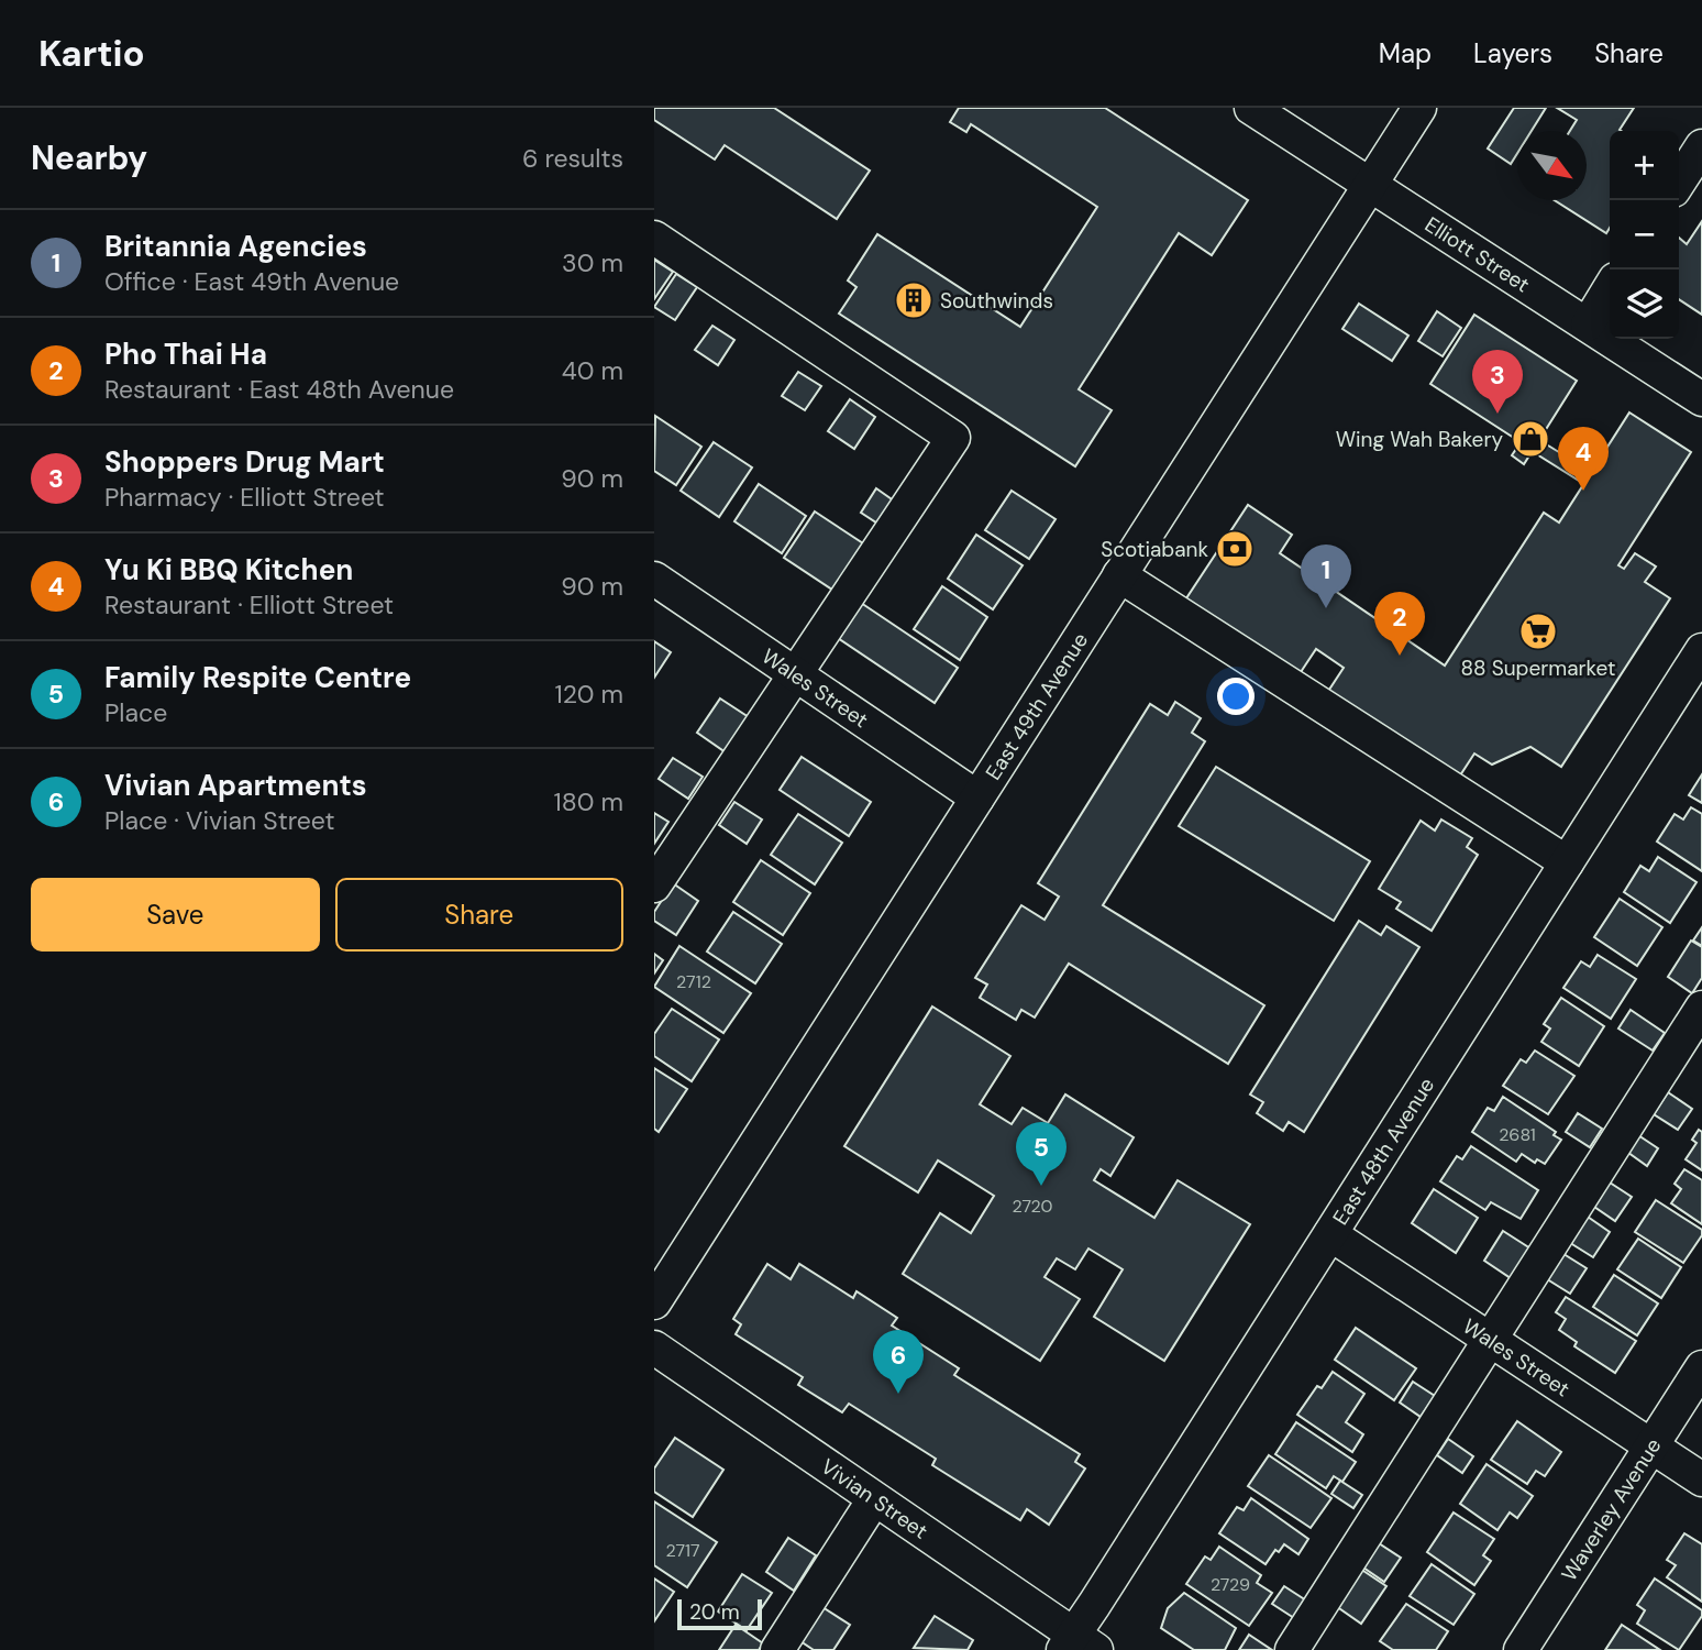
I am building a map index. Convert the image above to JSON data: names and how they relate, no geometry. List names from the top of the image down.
{
  "streets": {
    "street": [
      "Elliott Street",
      "Wales Street",
      "East 49th Avenue",
      "East 48th Avenue",
      "Vivian Street",
      "Waverley Avenue"
    ]
  },
  "crossings": [
    ["Elliott Street", "East 49th Avenue"],
    ["Wales Street", "East 49th Avenue"],
    ["Wales Street", "East 48th Avenue"],
    ["Wales Street", "Waverley Avenue"],
    ["East 48th Avenue", "Vivian Street"]
  ],
  "places": {
    "building": ["Southwinds"],
    "shop": ["Wing Wah Bakery"],
    "bank": ["Scotiabank"],
    "supermarket": ["88 Supermarket"]
  },
  "house_numbers": [
    "2712",
    "2681",
    "2720",
    "2717",
    "2729"
  ],
  "scale_bar": "20 m",
  "north": "bottom right",
  "page": {
    "header": "Kartio",
    "nav": ["Map", "Layers", "Share"],
    "heading": ["Nearby", "6 results"],
    "map_buttons": ["+", "−"],
    "list": [
      {
        "mark": "1",
        "name": "Britannia Agencies",
        "note": "Office · East 49th Avenue",
        "value": "30 m"
      },
      {
        "mark": "2",
        "name": "Pho Thai Ha",
        "note": "Restaurant · East 48th Avenue",
        "value": "40 m"
      },
      {
        "mark": "3",
        "name": "Shoppers Drug Mart",
        "note": "Pharmacy · Elliott Street",
        "value": "90 m"
      },
      {
        "mark": "4",
        "name": "Yu Ki BBQ Kitchen",
        "note": "Restaurant · Elliott Street",
        "value": "90 m"
      },
      {
        "mark": "5",
        "name": "Family Respite Centre",
        "note": "Place",
        "value": "120 m"
      },
      {
        "mark": "6",
        "name": "Vivian Apartments",
        "note": "Place · Vivian Street",
        "value": "180 m"
      }
    ],
    "pins": [
      "3",
      "4",
      "1",
      "2",
      "5",
      "6"
    ],
    "buttons": ["Save", "Share"],
    "scale": "20 m"
  }
}
